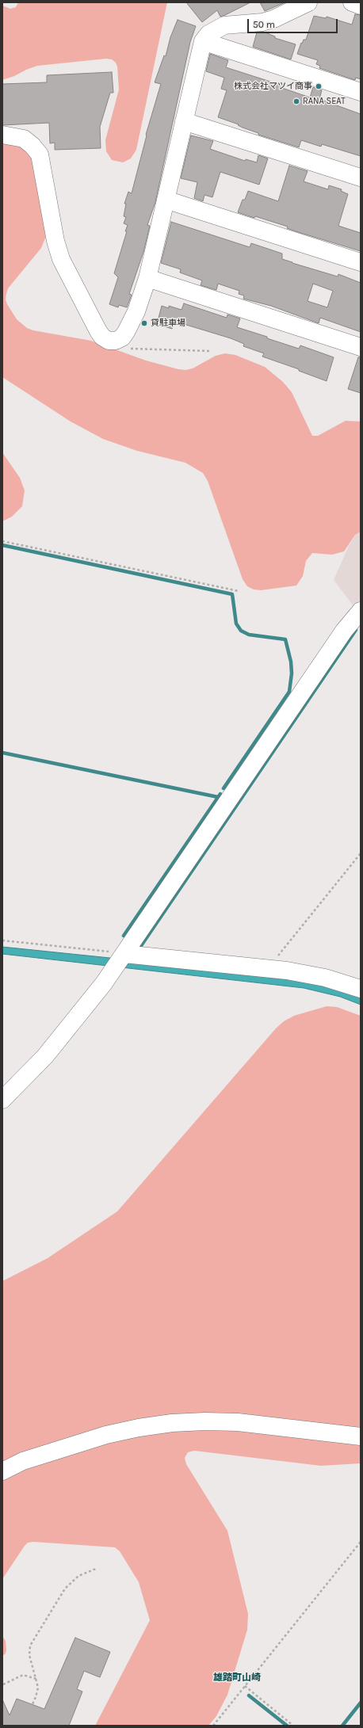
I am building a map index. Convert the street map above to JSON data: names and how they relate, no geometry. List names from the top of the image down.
{
  "districts": ["雄踏町山崎"],
  "places": ["株式会社マツイ商事", "RANA SEAT", "貸駐車場"],
  "scale_bar": "50 m"
}
